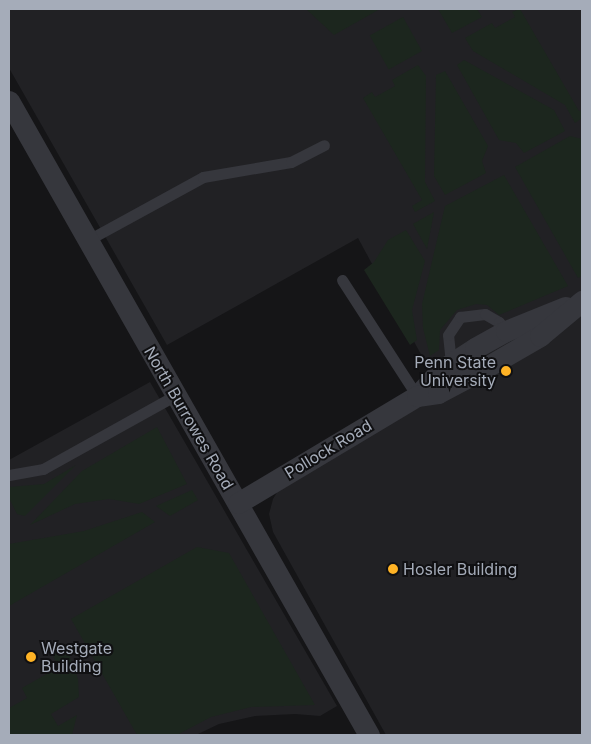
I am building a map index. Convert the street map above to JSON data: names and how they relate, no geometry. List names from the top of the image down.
{
  "streets": {
    "street": ["North Burrowes Road", "Pollock Road"]
  },
  "crossings": [
    ["North Burrowes Road", "Pollock Road"]
  ],
  "places": ["Penn State University", "Hosler Building", "Westgate Building"]
}
